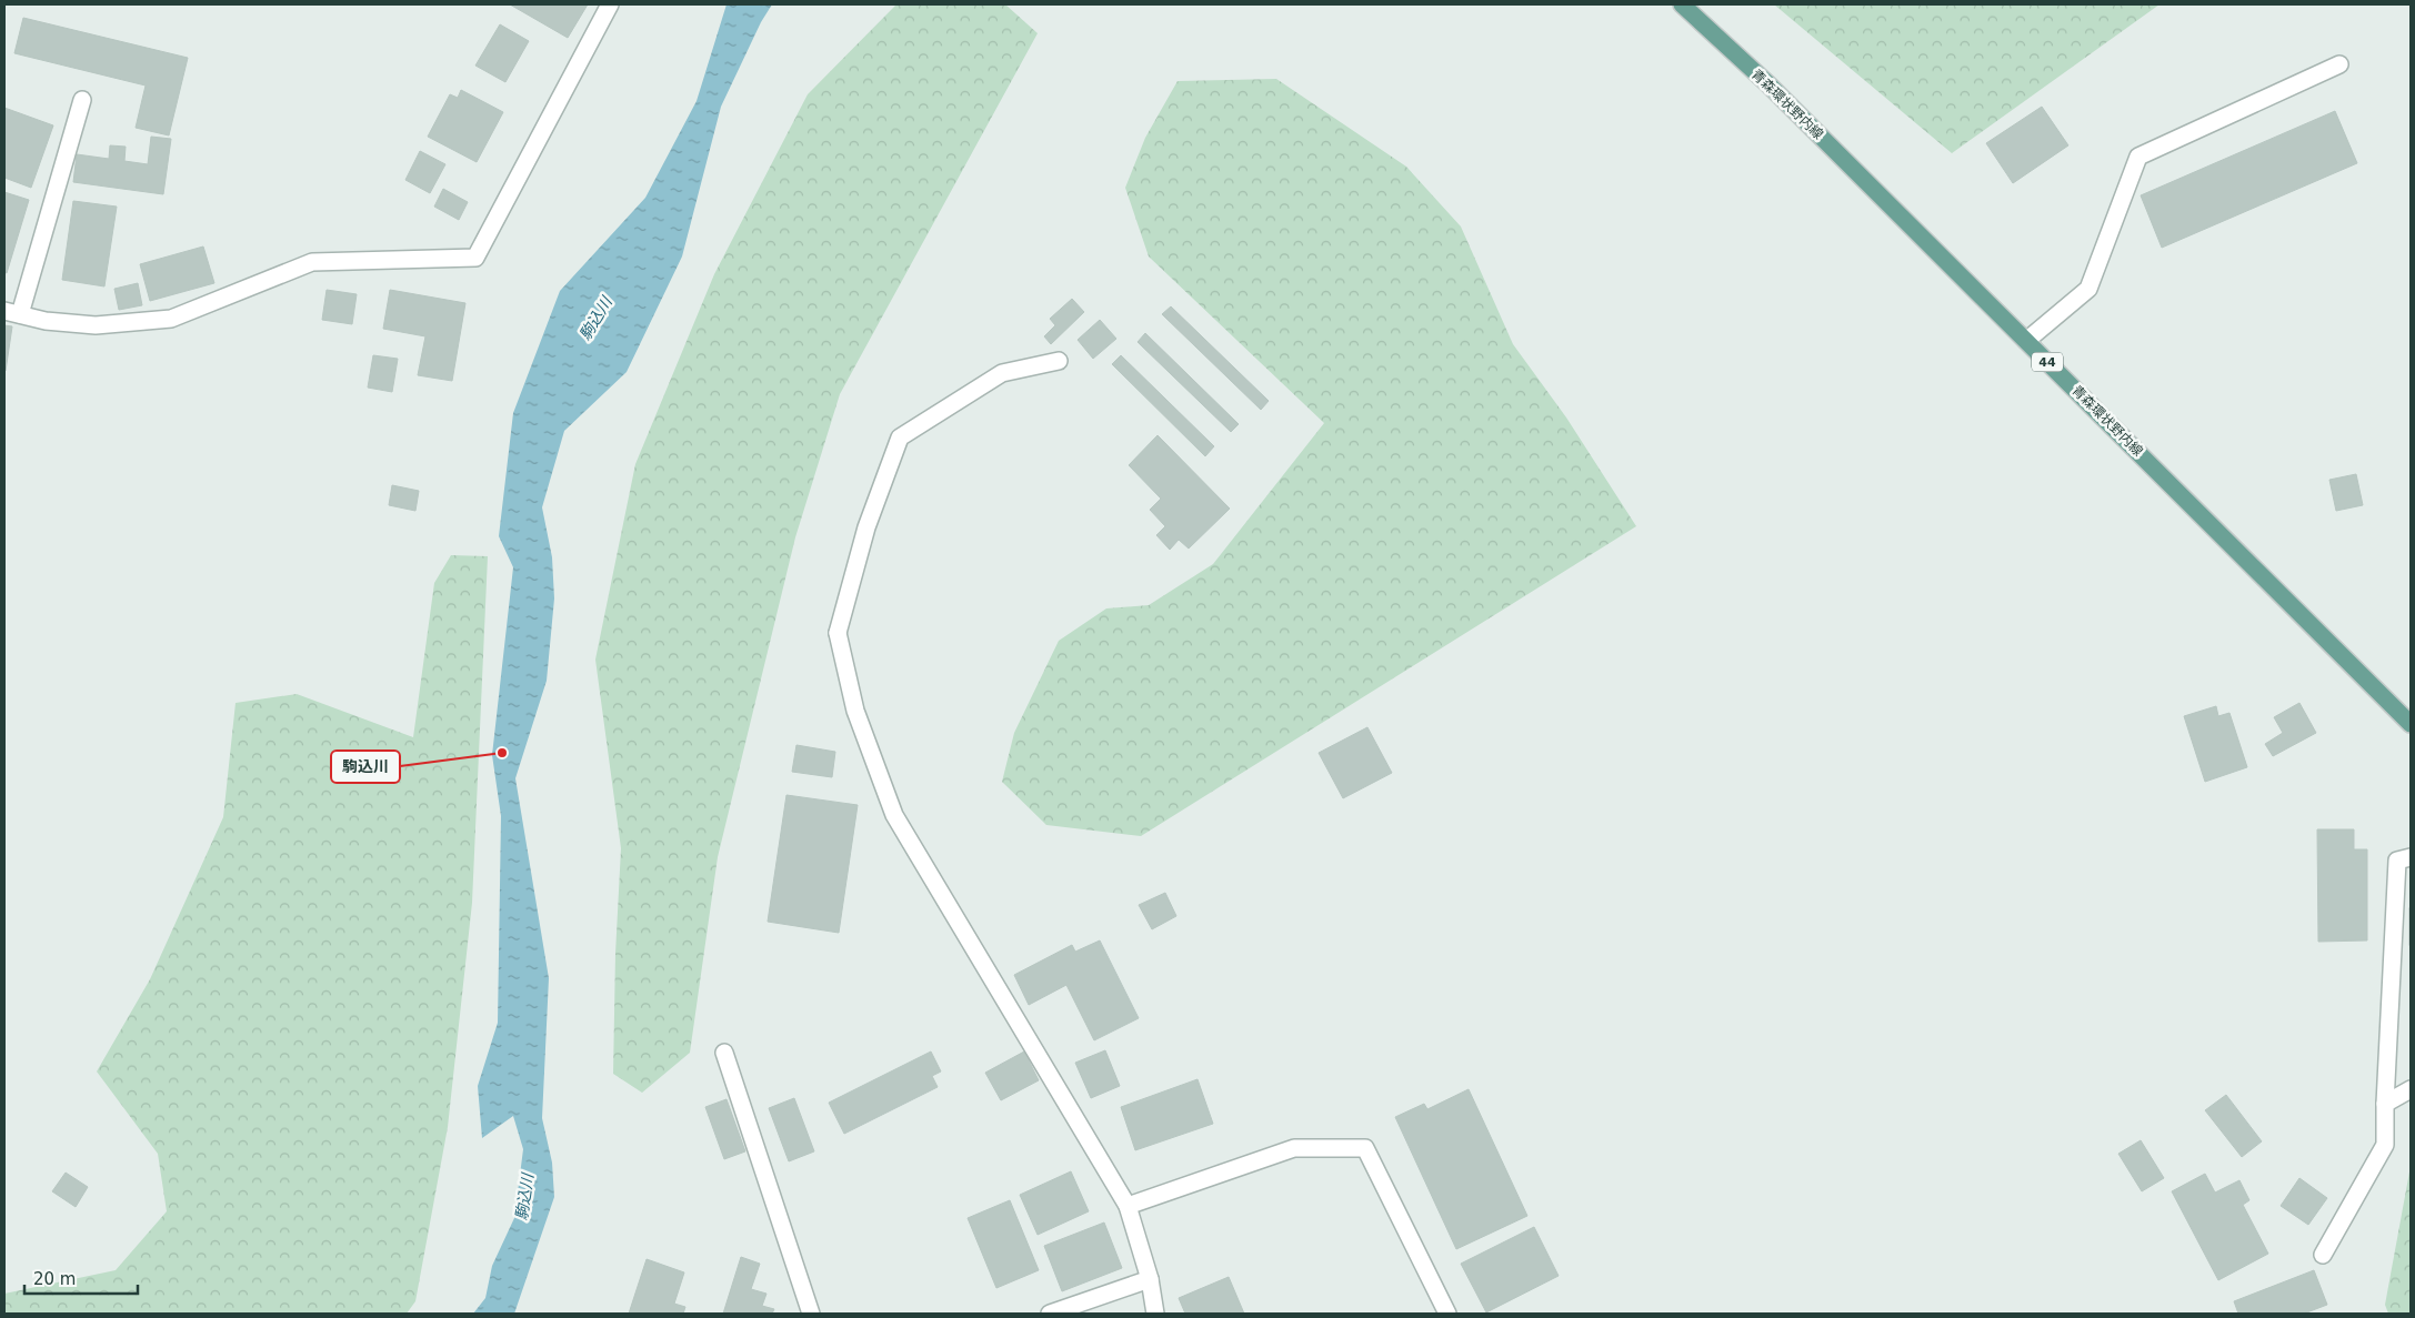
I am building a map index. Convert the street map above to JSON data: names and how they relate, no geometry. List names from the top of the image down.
{
  "streets": {
    "main road": ["青森環状野内線", "44"]
  },
  "water": ["駒込川"],
  "places": ["駒込川"],
  "scale_bar": "20 m"
}
